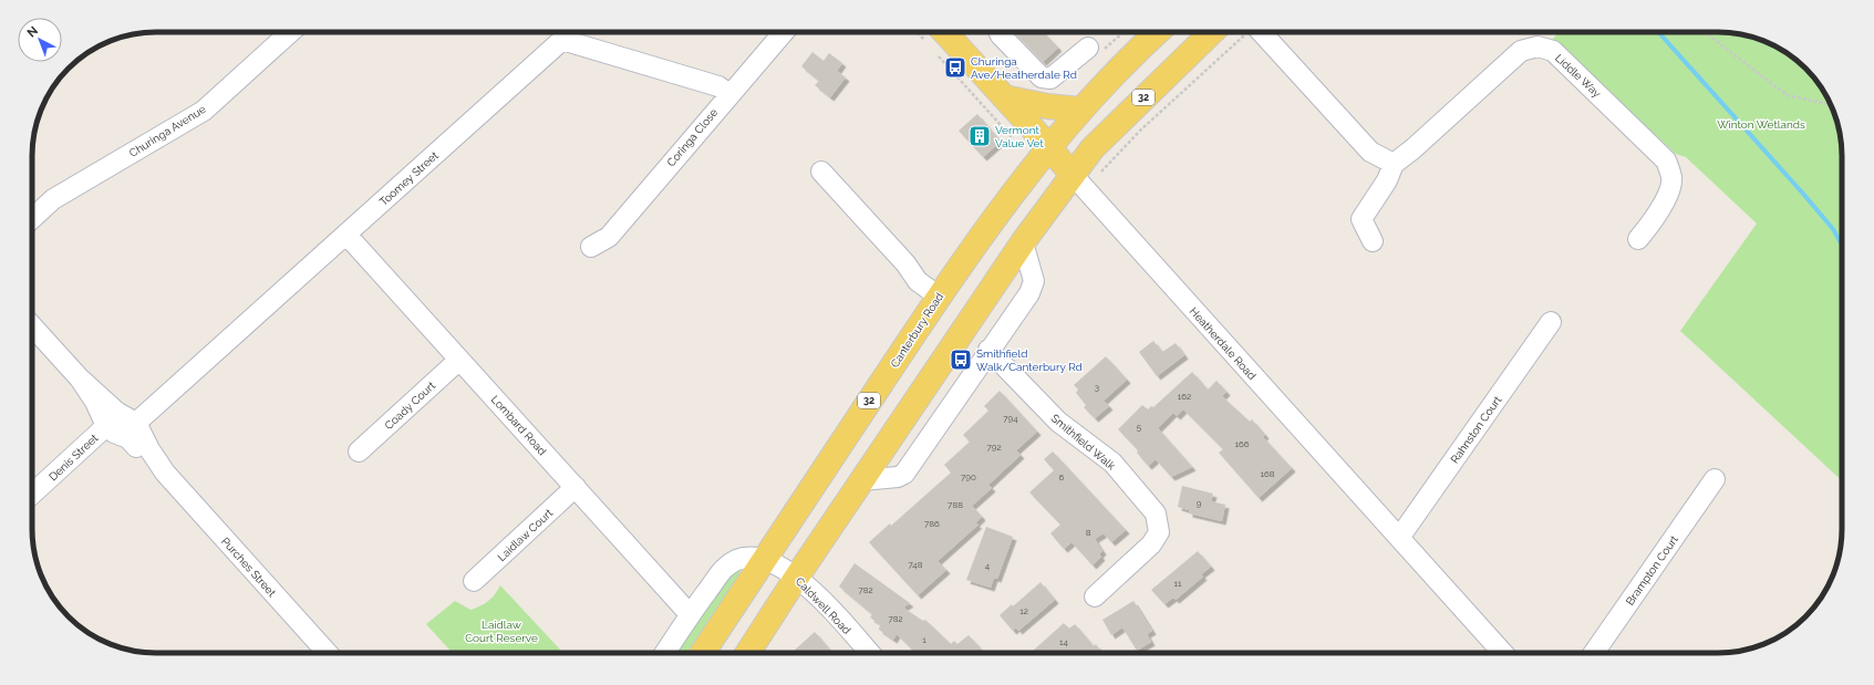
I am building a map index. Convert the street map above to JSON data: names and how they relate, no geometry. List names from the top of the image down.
{
  "streets": {
    "main road": ["32", "Canterbury Road", "Heatherdale Road"],
    "street": [
      "Liddle Way",
      "Churinga Avenue",
      "Coringa Close",
      "Toomey Street",
      "Coady Court",
      "Lombard Road",
      "Rahnston Court",
      "Smithfield Walk",
      "Denis Street",
      "Laidlaw Court",
      "Purches Street",
      "Brampton Court",
      "Caldwell Road"
    ]
  },
  "crossings": [
    ["32", "Heatherdale Road"],
    ["32", "Caldwell Road"],
    ["Coringa Close", "Toomey Street"],
    ["Toomey Street", "Lombard Road"],
    ["Toomey Street", "Purches Street"],
    ["Canterbury Road", "Heatherdale Road"],
    ["Canterbury Road", "Caldwell Road"],
    ["Heatherdale Road", "Rahnston Court"],
    ["Coady Court", "Lombard Road"],
    ["Lombard Road", "Laidlaw Court"]
  ],
  "parks": ["Winton Wetlands", "Laidlaw Court Reserve"],
  "places": {
    "bus stop": ["Churinga Ave/Heatherdale Rd", "Smithfield Walk/Canterbury Rd"],
    "building": ["Vermont Value Vet"]
  },
  "house_numbers": [
    "3",
    "162",
    "794",
    "5",
    "166",
    "792",
    "168",
    "790",
    "6",
    "9",
    "788",
    "786",
    "8",
    "748",
    "4",
    "11",
    "782",
    "12",
    "782",
    "1",
    "14"
  ],
  "north": "top left"
}
